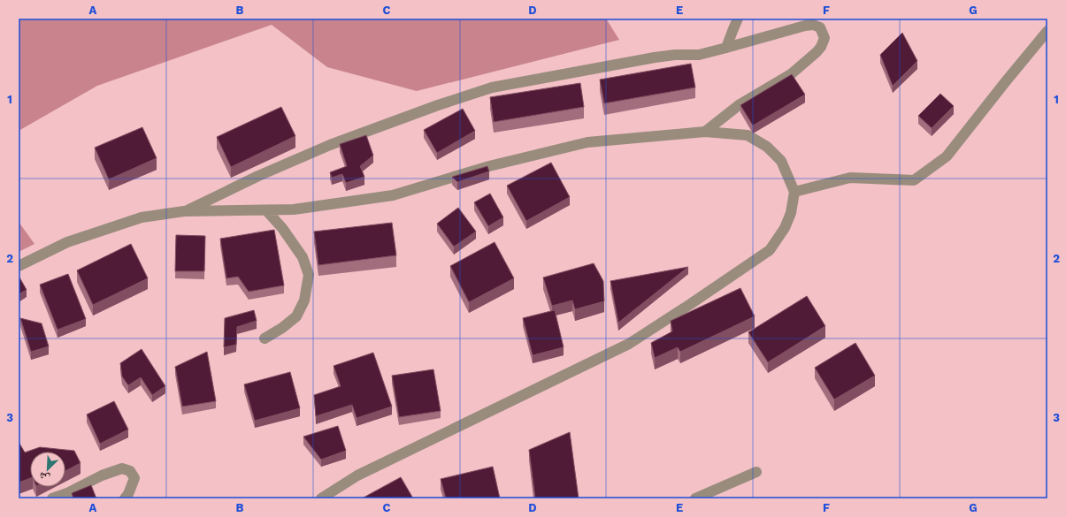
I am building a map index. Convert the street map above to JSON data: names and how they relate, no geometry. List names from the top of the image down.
{
  "north": "bottom left",
  "grid": {
    "columns": [
      "A",
      "B",
      "C",
      "D",
      "E",
      "F",
      "G"
    ],
    "rows": ["1", "2", "3"]
  }
}
